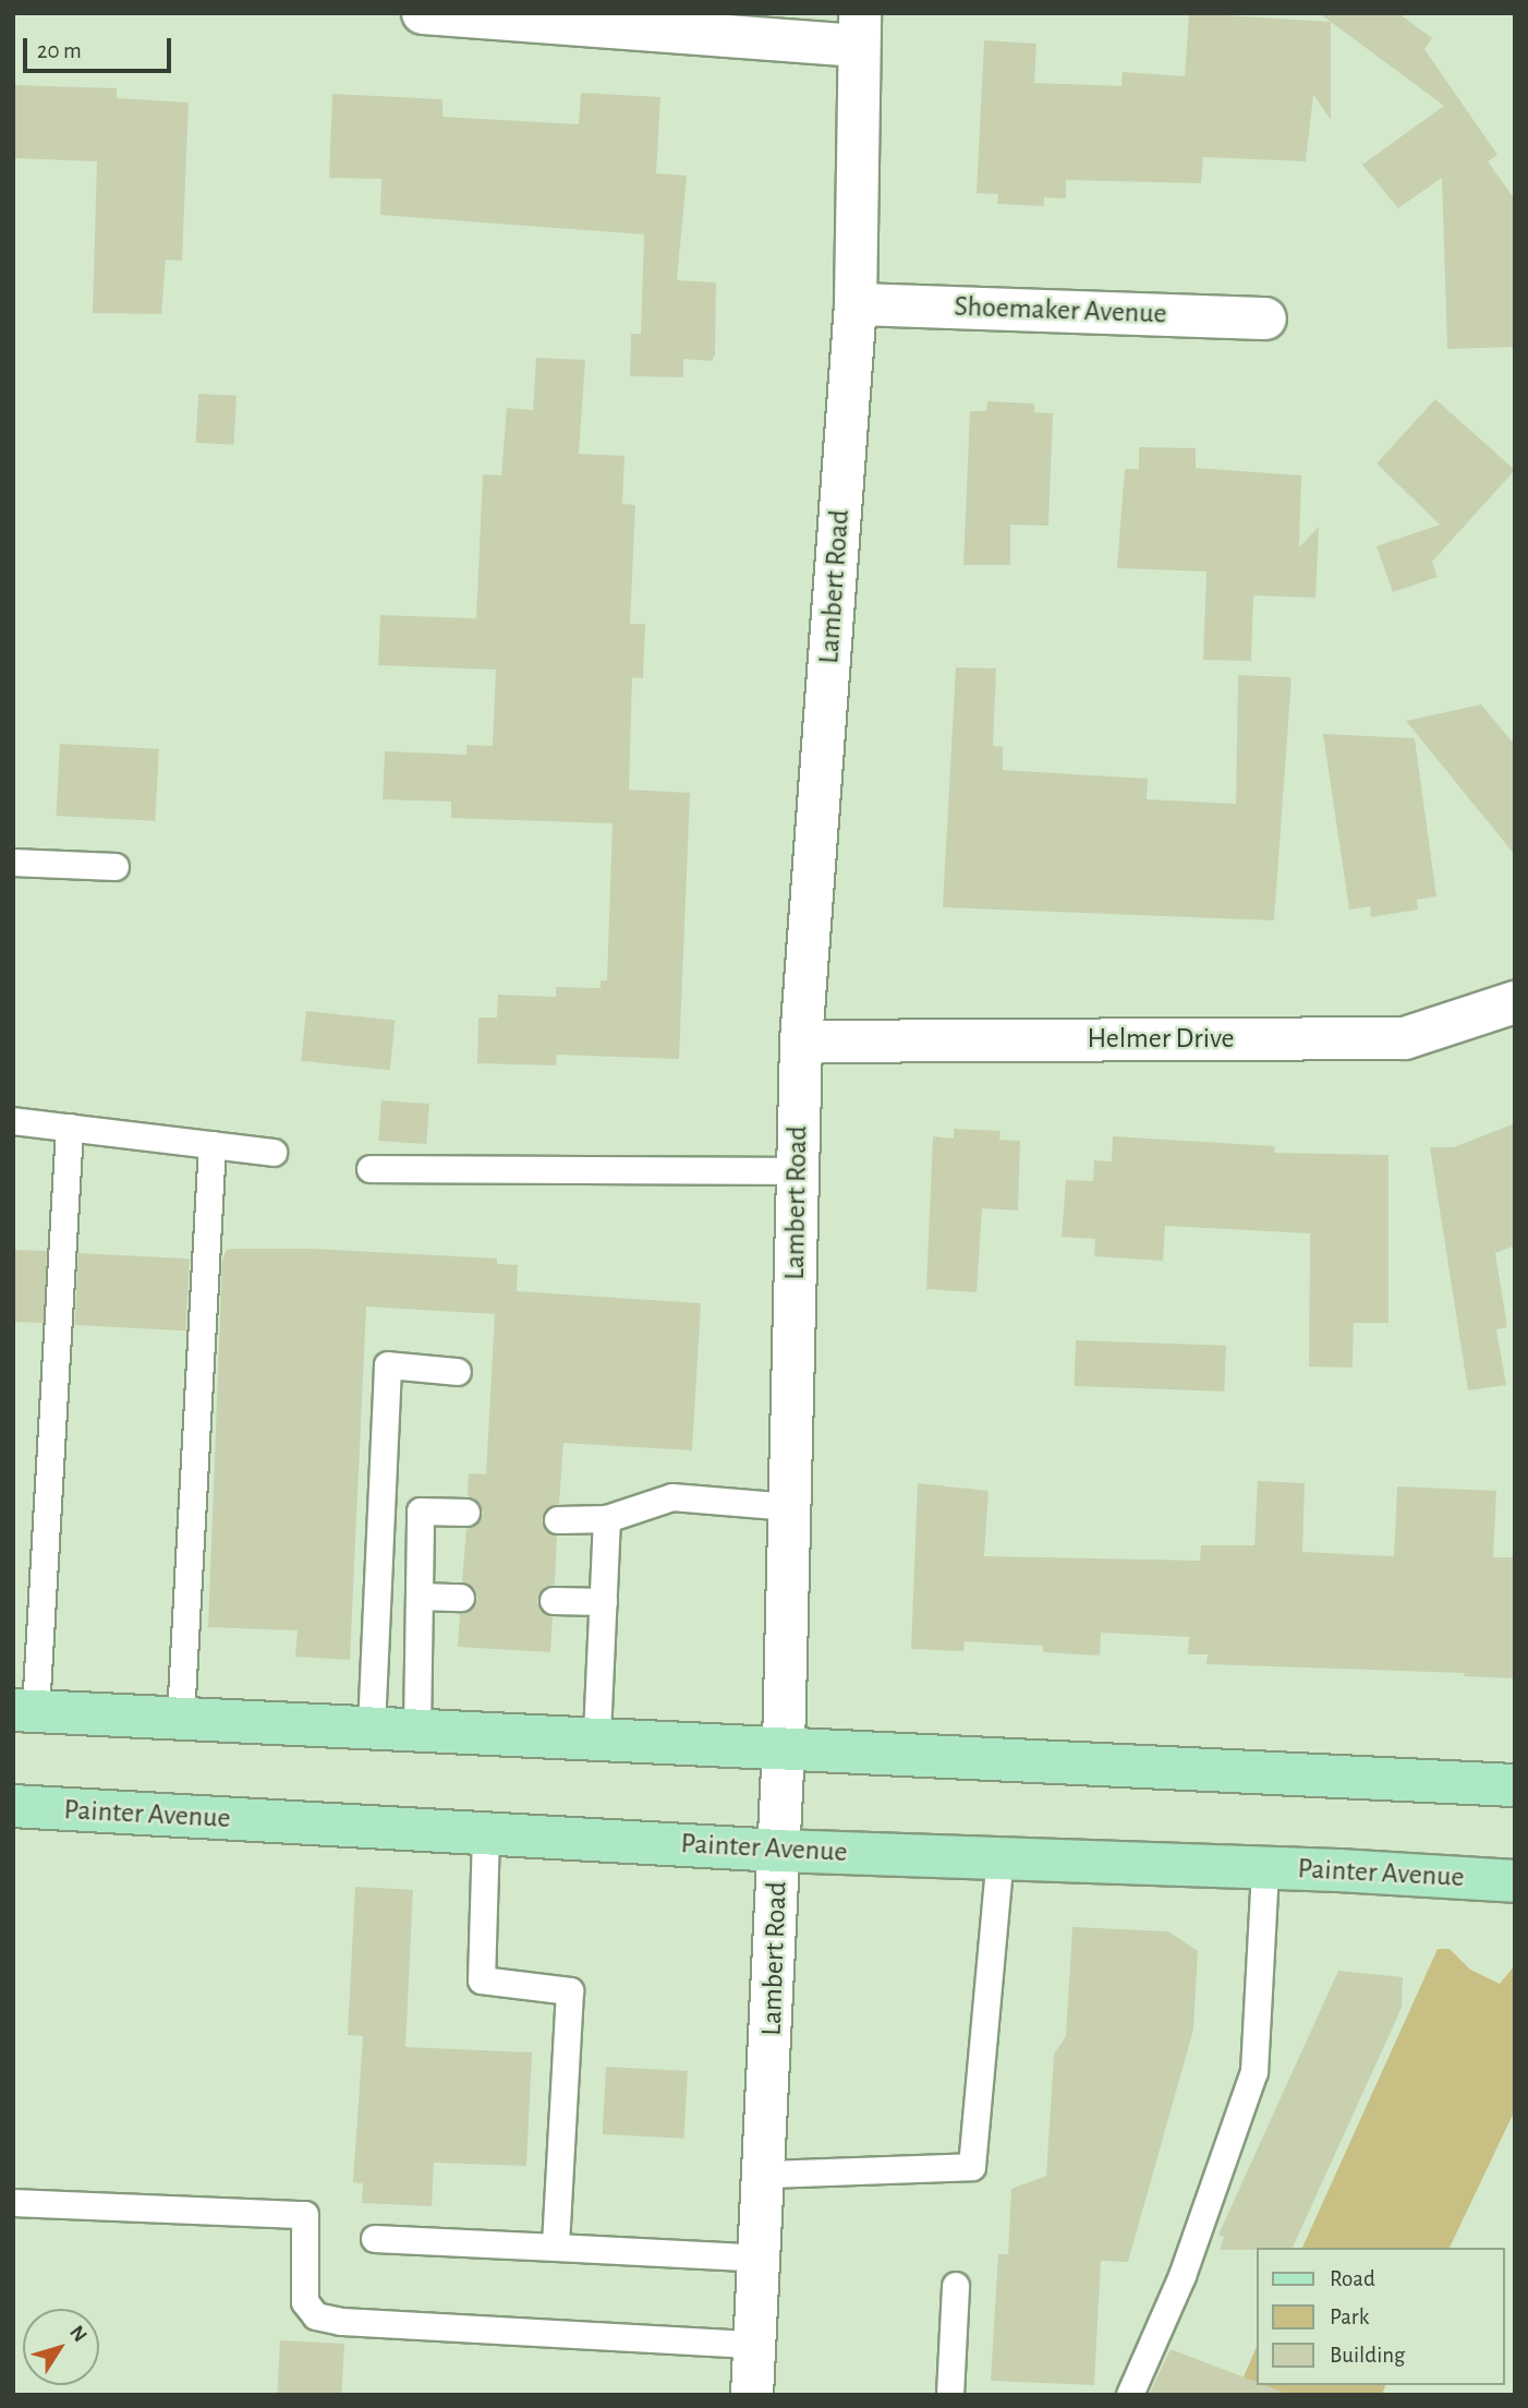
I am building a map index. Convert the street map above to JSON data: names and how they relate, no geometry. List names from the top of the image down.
{
  "streets": {
    "main road": [
      "Shoemaker Avenue",
      "Lambert Road",
      "Helmer Drive",
      "Painter Avenue"
    ]
  },
  "crossings": [
    ["Shoemaker Avenue", "Lambert Road"],
    ["Lambert Road", "Helmer Drive"],
    ["Lambert Road", "Painter Avenue"]
  ],
  "legend": ["Road", "Park", "Building"],
  "scale_bar": "20 m",
  "north": "top right"
}
